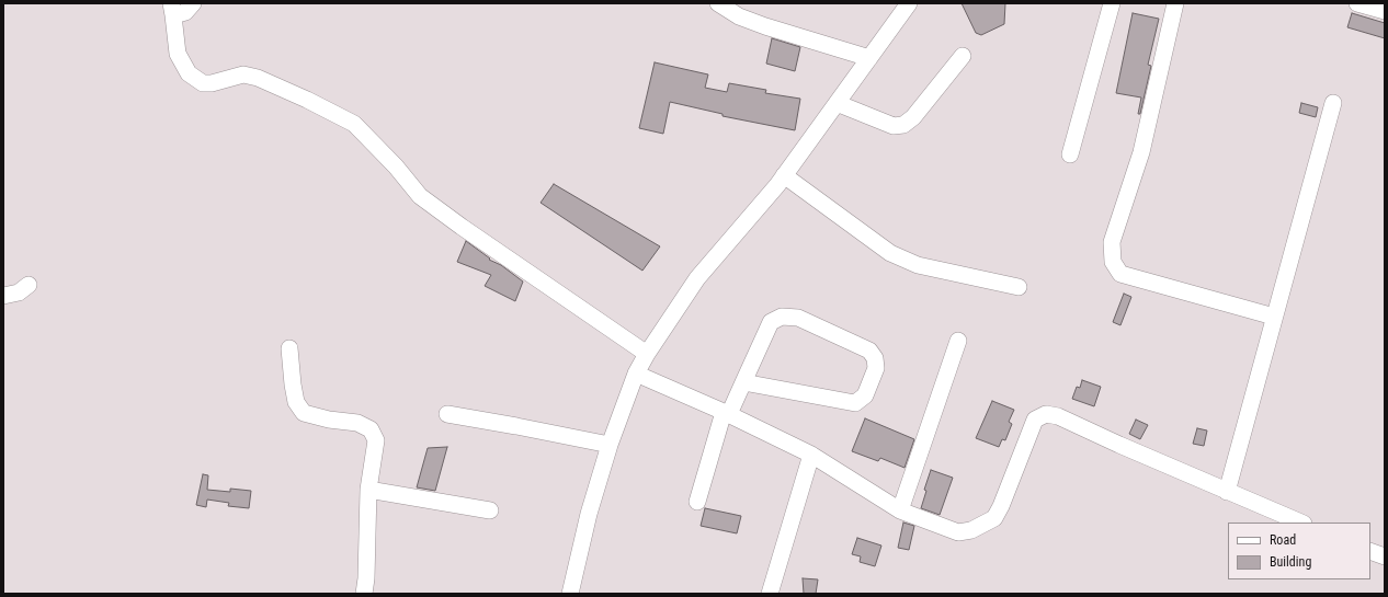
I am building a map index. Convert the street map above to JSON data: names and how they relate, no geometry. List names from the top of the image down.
{
  "legend": ["Road", "Building"]
}
